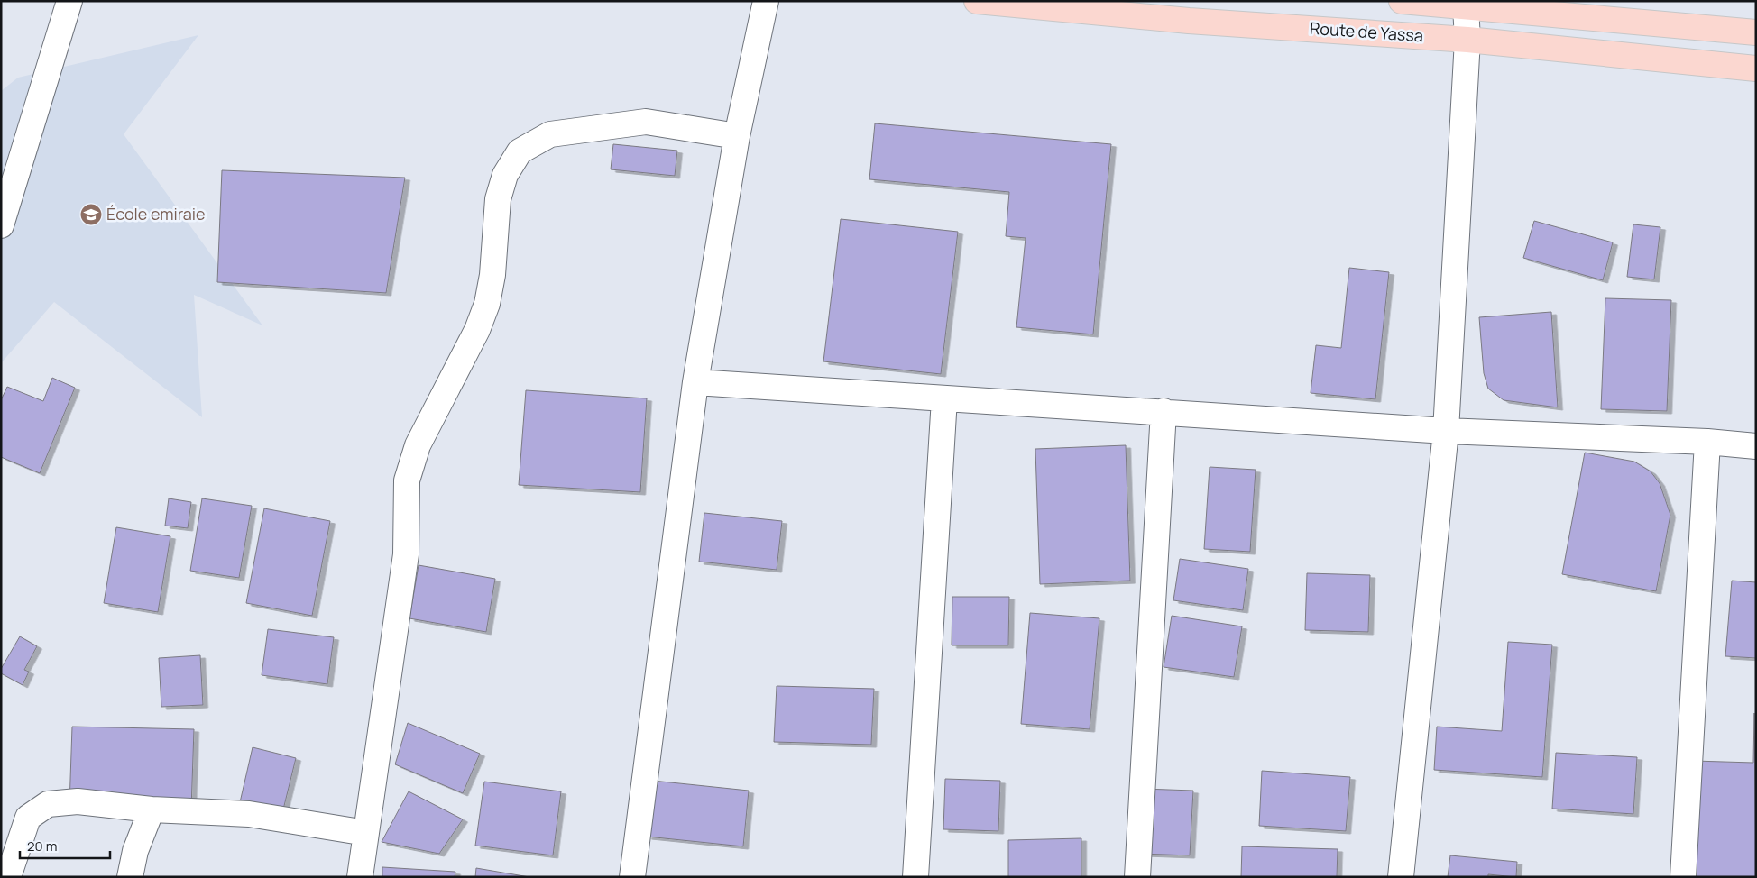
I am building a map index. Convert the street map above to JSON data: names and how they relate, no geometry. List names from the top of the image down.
{
  "streets": {
    "main road": ["Route de Yassa"]
  },
  "places": {
    "school or university": ["École emiraie"]
  },
  "scale_bar": "20 m"
}
